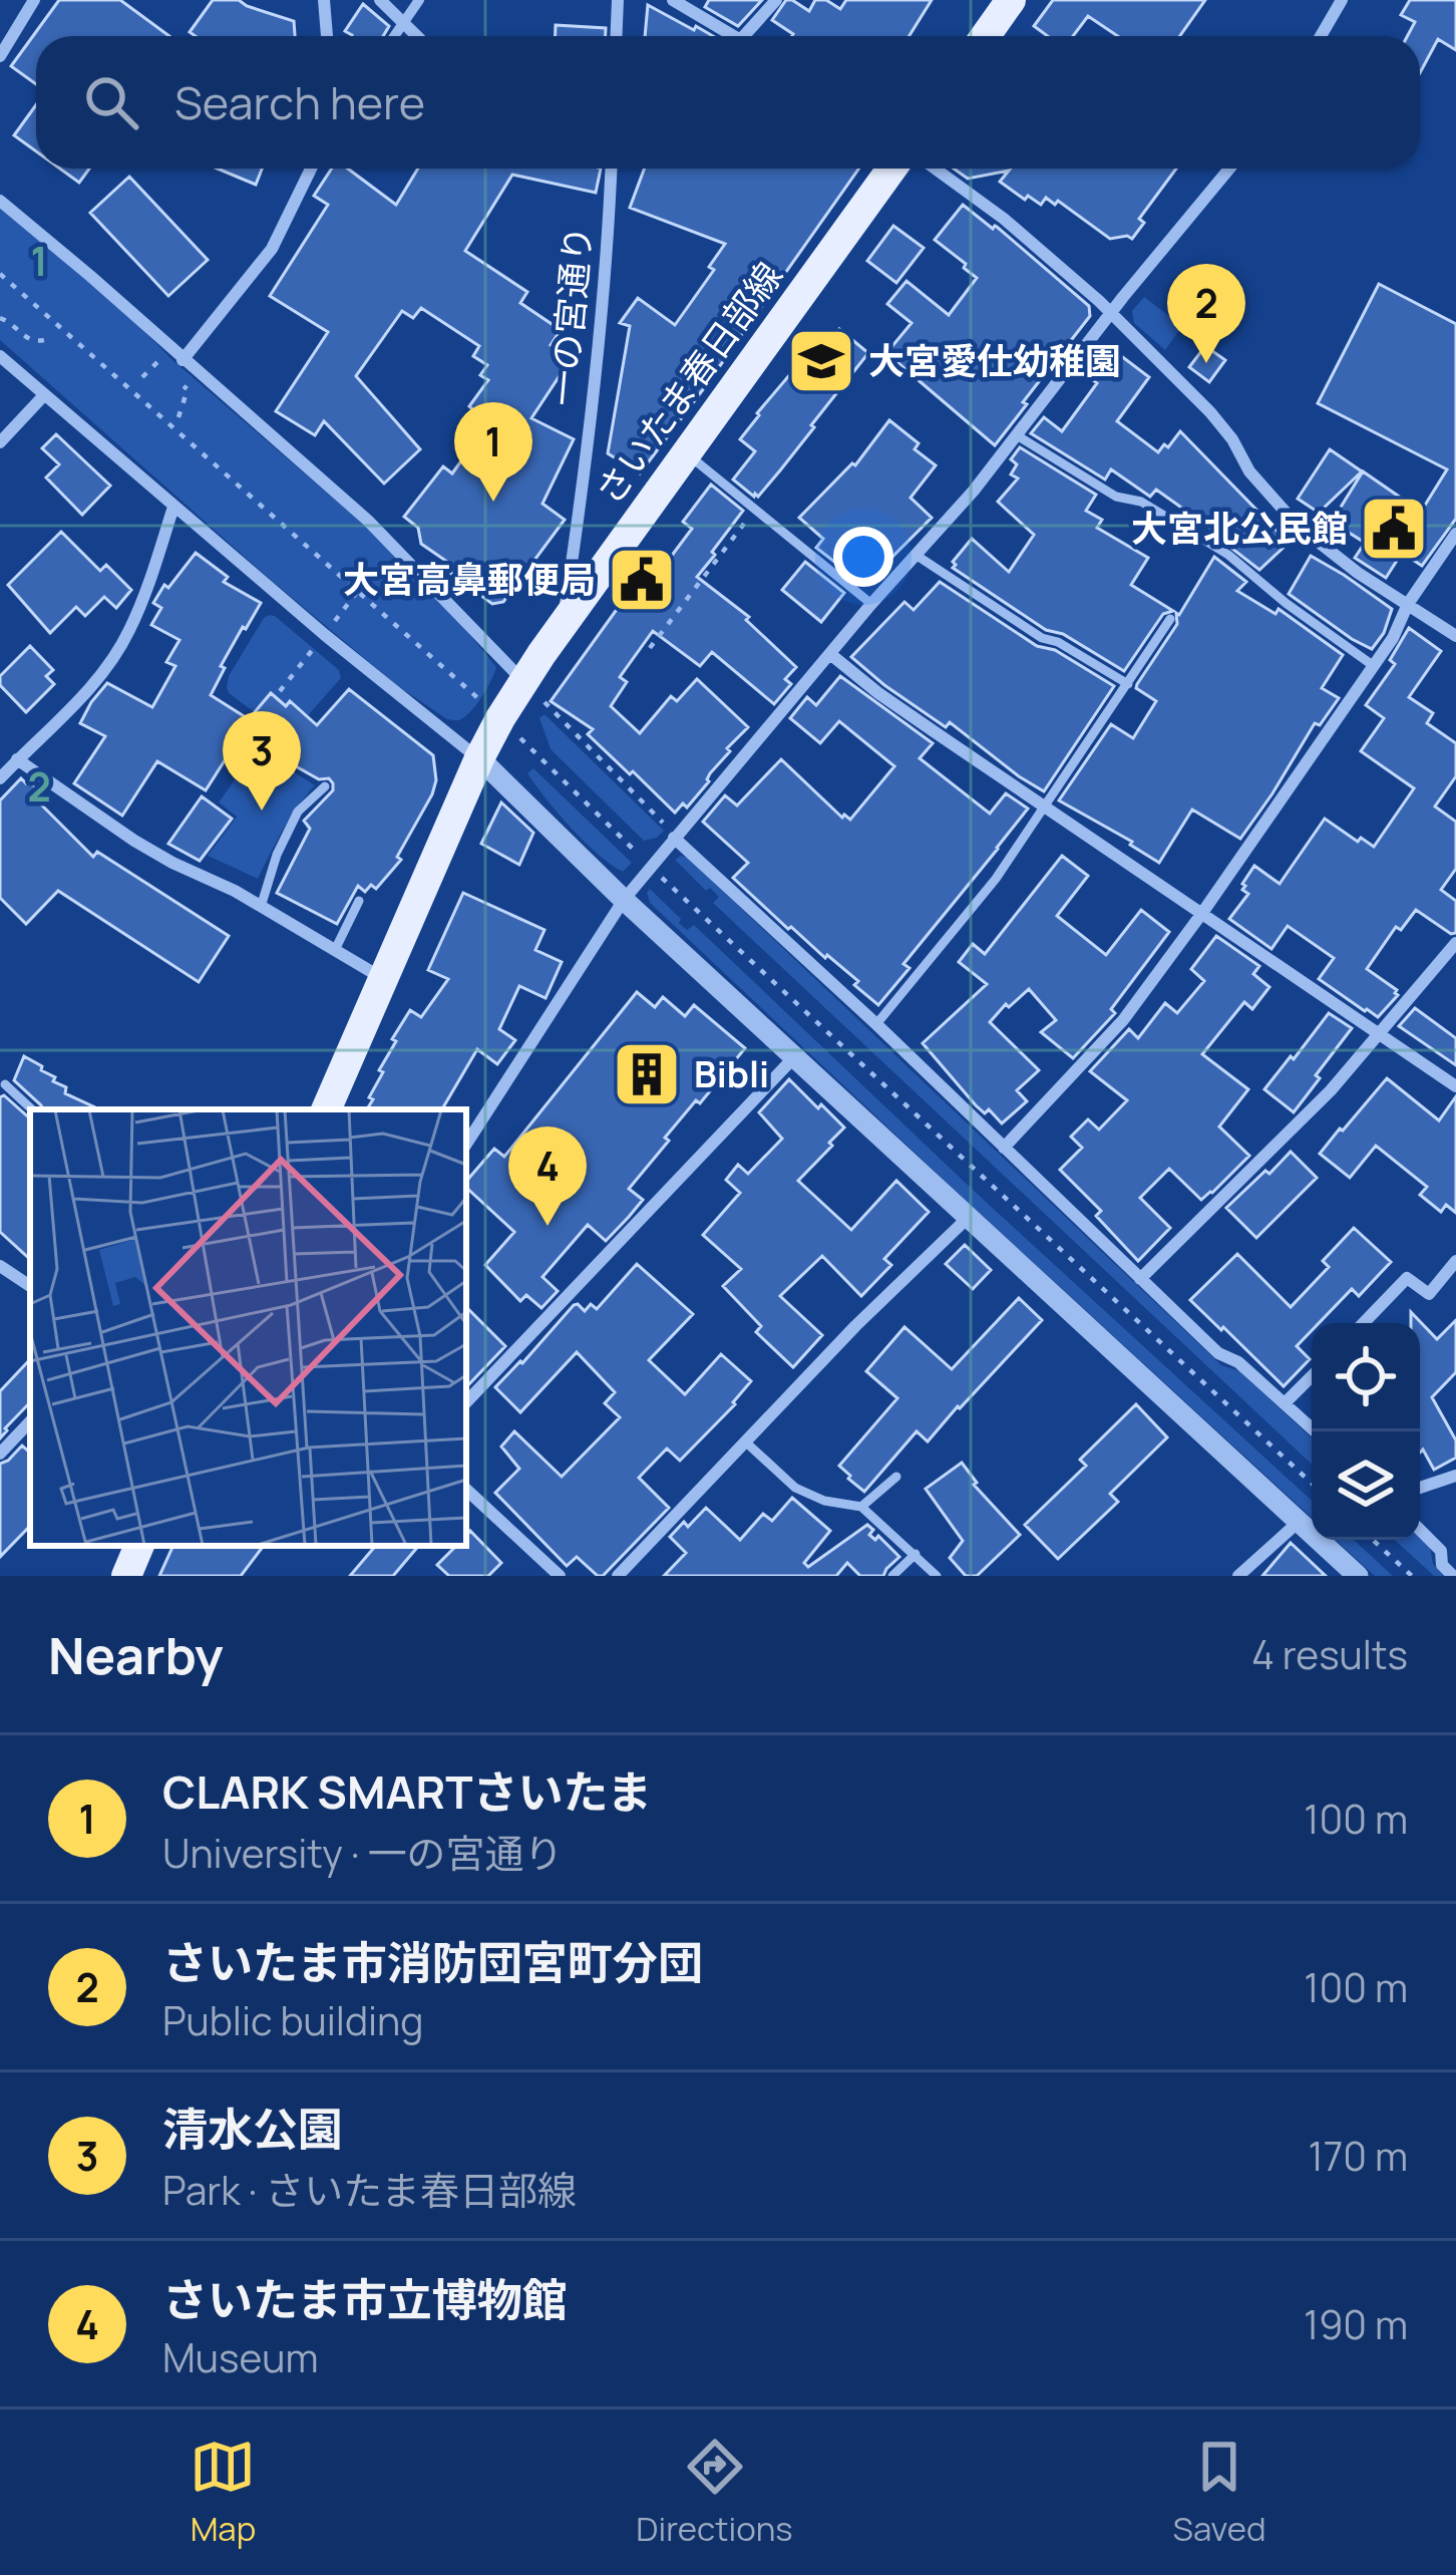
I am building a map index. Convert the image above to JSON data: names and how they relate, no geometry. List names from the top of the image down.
{
  "streets": {
    "main road": ["さいたま春日部線"],
    "street": ["一の宮通り"]
  },
  "crossings": [
    ["一の宮通り", "さいたま春日部線"]
  ],
  "places": {
    "school or university": ["大宮愛仕幼稚園"],
    "public building": ["大宮北公民館", "大宮高鼻郵便局"],
    "building": ["Bibli"]
  },
  "page": {
    "search": "Search here",
    "pins": [
      "2",
      "1",
      "3",
      "4"
    ],
    "heading": ["Nearby", "4 results"],
    "list": [
      {
        "mark": "1",
        "name": "CLARK SMARTさいたま",
        "note": "University · 一の宮通り",
        "value": "100 m"
      },
      {
        "mark": "2",
        "name": "さいたま市消防団宮町分団",
        "note": "Public building",
        "value": "100 m"
      },
      {
        "mark": "3",
        "name": "清水公園",
        "note": "Park · さいたま春日部線",
        "value": "170 m"
      },
      {
        "mark": "4",
        "name": "さいたま市立博物館",
        "note": "Museum",
        "value": "190 m"
      }
    ],
    "nav": ["Map", "Directions", "Saved"]
  },
  "grid": {
    "rows": ["1", "2"]
  }
}
